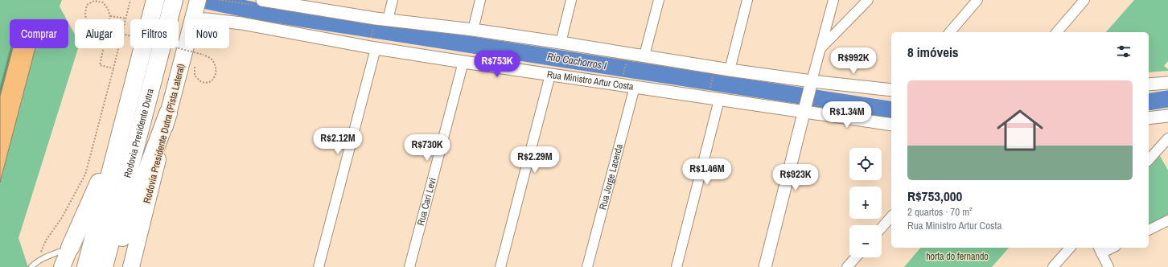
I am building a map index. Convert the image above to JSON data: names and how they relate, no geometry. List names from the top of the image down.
{
  "streets": {
    "highway": ["Rodovia Presidente Dutra", "Rodovia Presidente Dutra (Pista Lateral)"],
    "street": ["Rua Ministro Artur Costa", "Rua Jorge Lacerda", "Rua Cari Levi"]
  },
  "crossings": [
    ["Rua Ministro Artur Costa", "Rodovia Presidente Dutra (Pista Lateral)"],
    ["Rua Ministro Artur Costa", "Rua Jorge Lacerda"],
    ["Rua Ministro Artur Costa", "Rua Cari Levi"]
  ],
  "water": ["Rio Cachorros I"],
  "parks": ["horta do fernando"],
  "page": {
    "chip": [
      "Comprar",
      "Alugar",
      "Filtros",
      "Novo"
    ],
    "heading": "8 imóveis",
    "price": [
      "R$992K",
      "R$753K",
      "R$1.34M",
      "R$2.12M",
      "R$730K",
      "R$2.29M",
      "R$1.46M",
      "R$923K"
    ],
    "list": [
      {
        "name": "R$753,000",
        "note": "2 quartos · 70 m² · Rua Ministro Artur Costa"
      }
    ],
    "map_buttons": ["+", "−"]
  }
}
